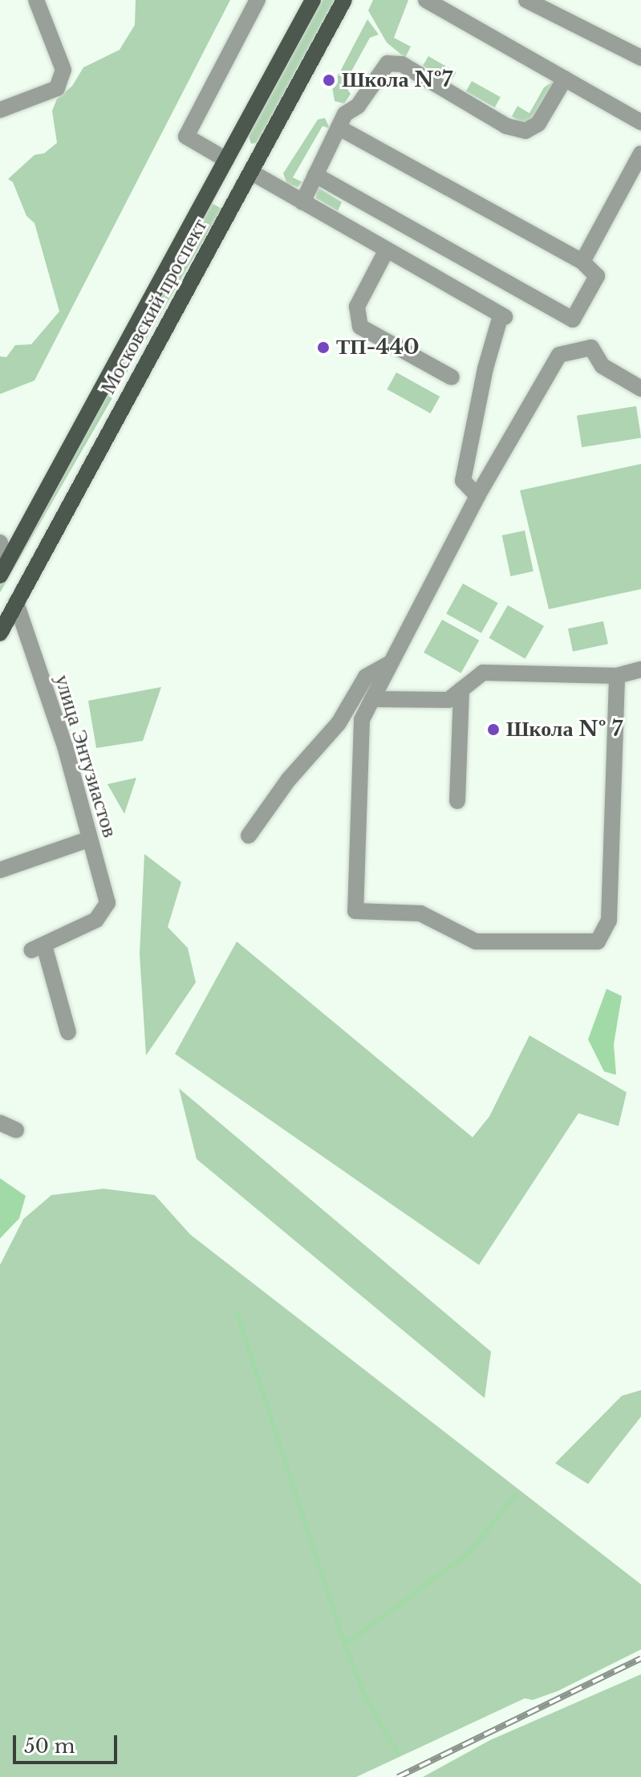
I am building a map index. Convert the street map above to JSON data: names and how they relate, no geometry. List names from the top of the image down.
{
  "streets": {
    "main road": ["Московский проспект"],
    "street": ["улица Энтузиастов"]
  },
  "crossings": [
    ["Московский проспект", "улица Энтузиастов"]
  ],
  "places": ["Школа №7", "ТП-440", "Школа № 7"],
  "scale_bar": "50 m"
}
